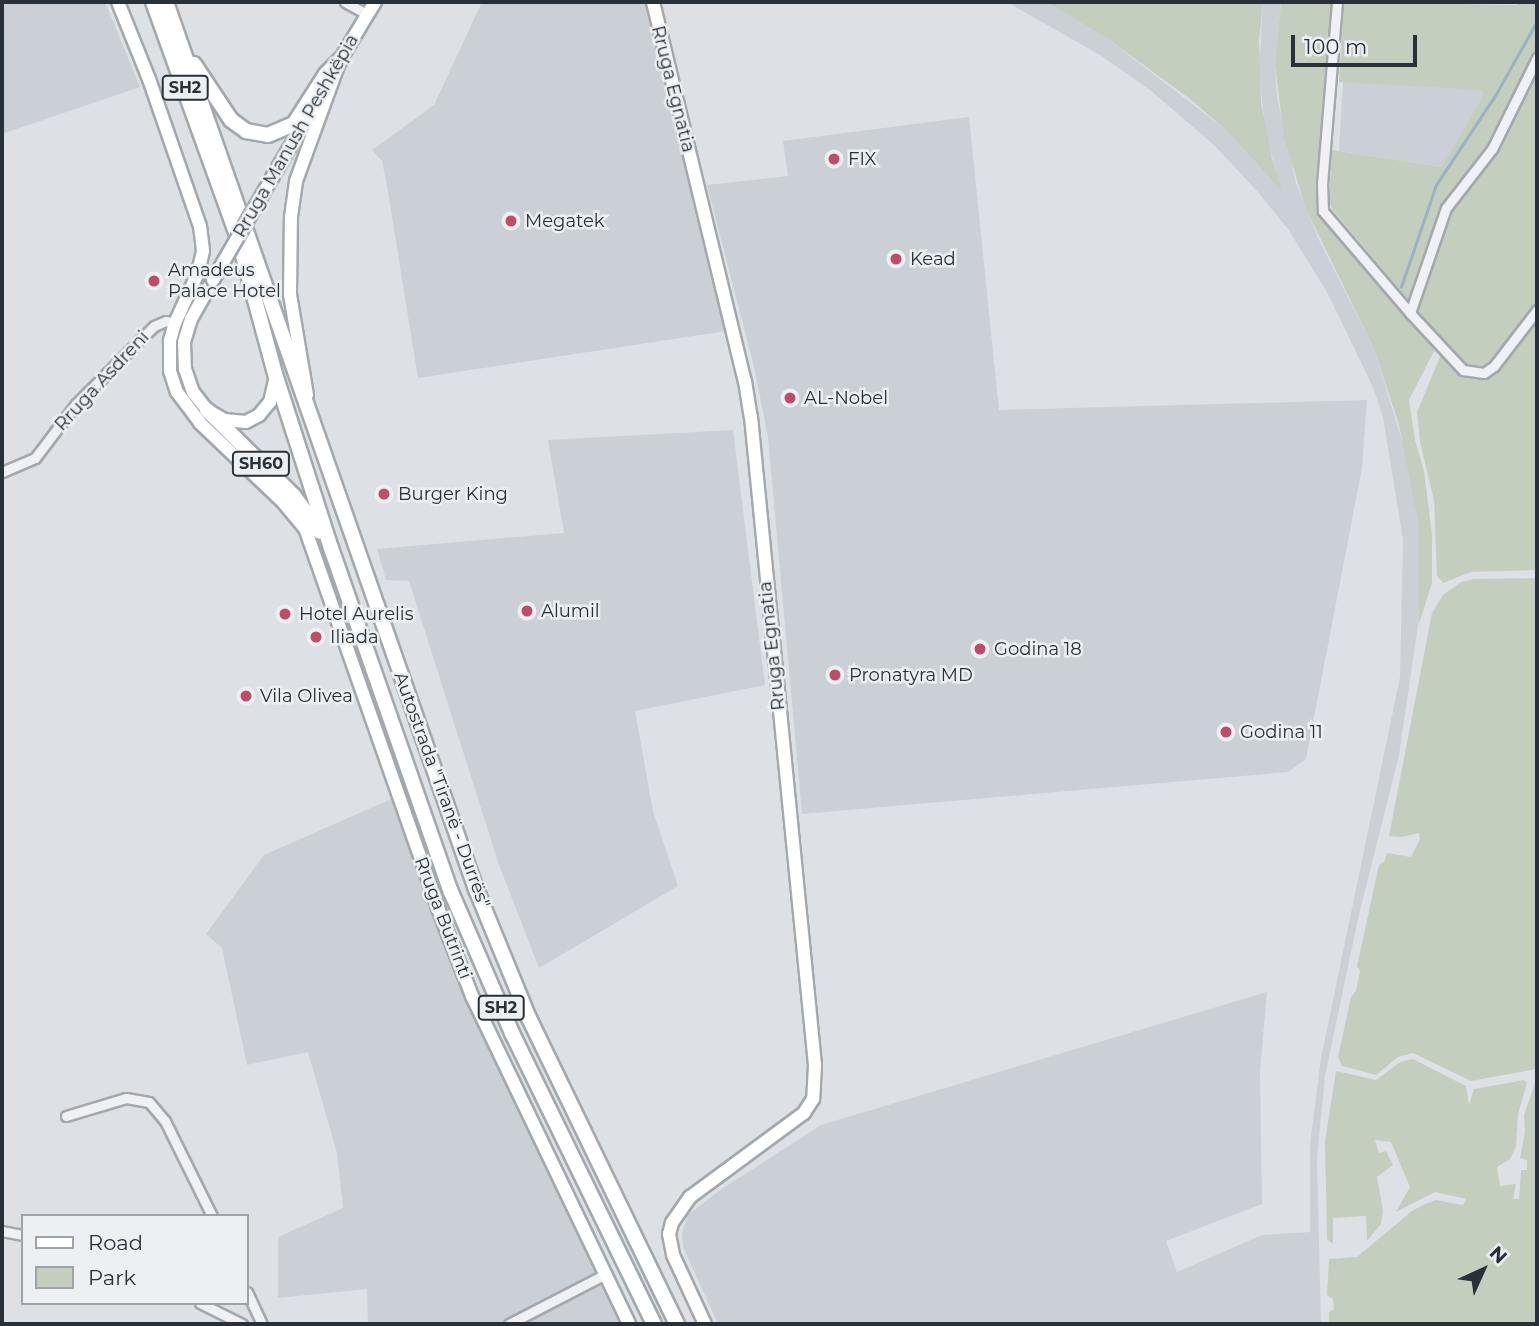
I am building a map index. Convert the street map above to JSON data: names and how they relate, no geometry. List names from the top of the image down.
{
  "streets": {
    "highway": ["SH2", "SH60", "Autostrada \"Tiranë - Durrës\""],
    "main road": ["Rruga Egnatia", "Rruga Manush Peshkëpia", "Rruga Butrinti"],
    "street": ["Rruga Asdreni"]
  },
  "crossings": [
    ["Rruga Manush Peshkëpia", "SH60"],
    ["SH60", "Rruga Butrinti"]
  ],
  "places": [
    "FIX",
    "Megatek",
    "Kead",
    "Amadeus Palace Hotel",
    "AL-Nobel",
    "Burger King",
    "Alumil",
    "Hotel Aurelis",
    "Iliada",
    "Godina 18",
    "Pronatyra MD",
    "Vila Olivea",
    "Godina 11"
  ],
  "legend": ["Road", "Park"],
  "scale_bar": "100 m",
  "north": "top right"
}
